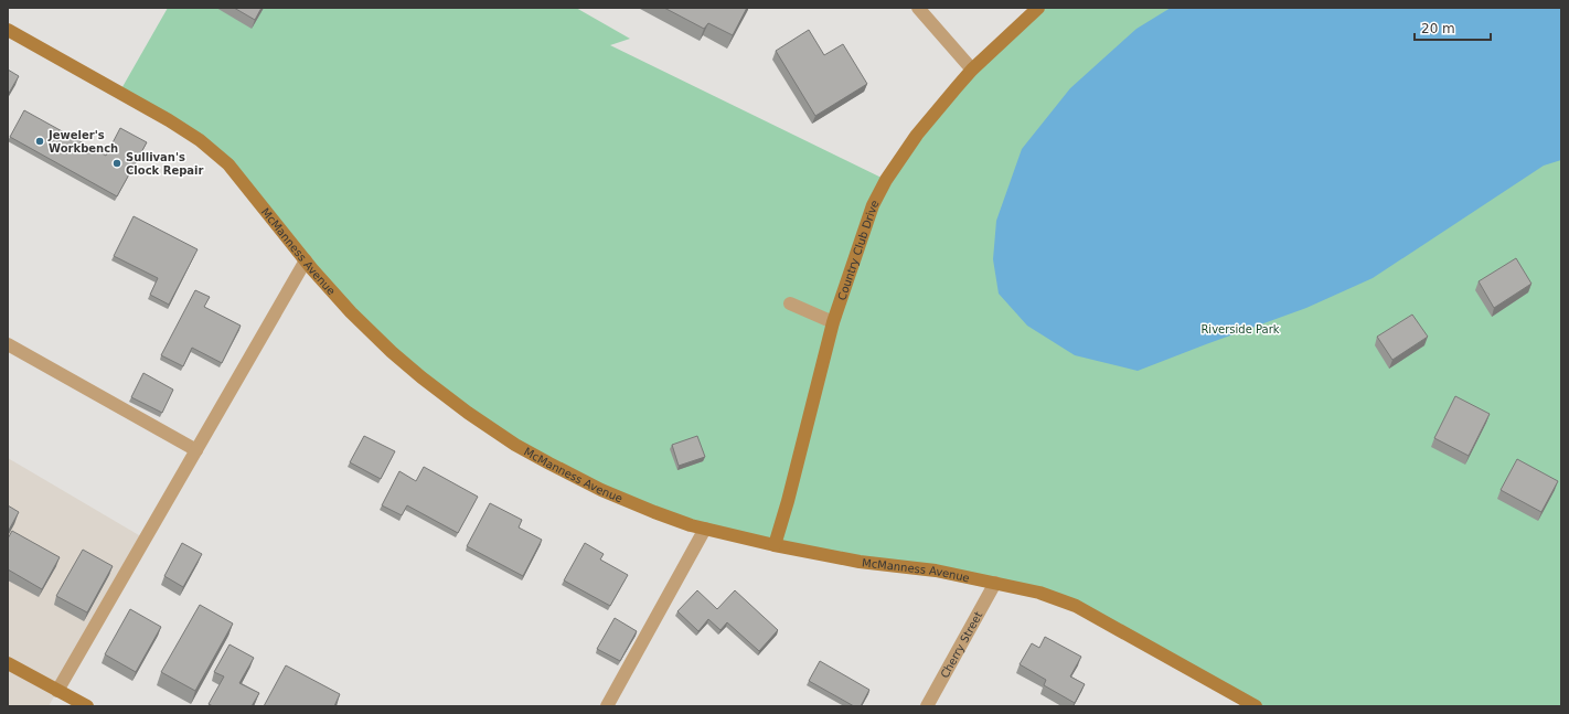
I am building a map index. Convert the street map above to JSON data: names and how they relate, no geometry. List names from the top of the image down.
{
  "streets": {
    "main road": ["McManness Avenue", "Country Club Drive"],
    "street": ["Cherry Street"]
  },
  "crossings": [
    ["McManness Avenue", "Country Club Drive"],
    ["McManness Avenue", "Cherry Street"]
  ],
  "parks": ["Riverside Park"],
  "places": ["Jeweler's Workbench", "Sullivan's Clock Repair"],
  "scale_bar": "20 m"
}
